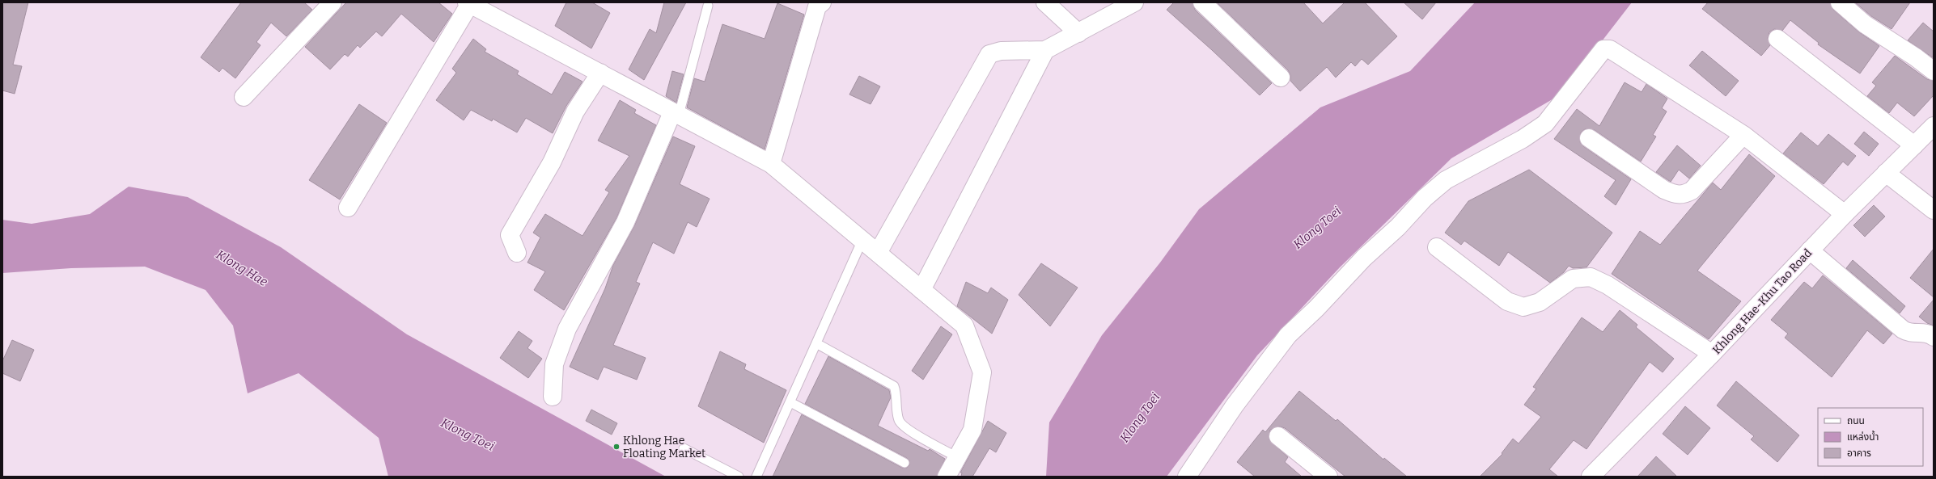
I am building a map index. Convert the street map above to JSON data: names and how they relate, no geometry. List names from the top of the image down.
{
  "streets": {
    "street": ["Khlong Hae-Khu Tao Road"]
  },
  "water": ["Klong Toei", "Klong Hae"],
  "places": ["Khlong Hae Floating Market"],
  "legend": ["ถนน", "แหล่งน้ำ", "อาคาร"]
}
